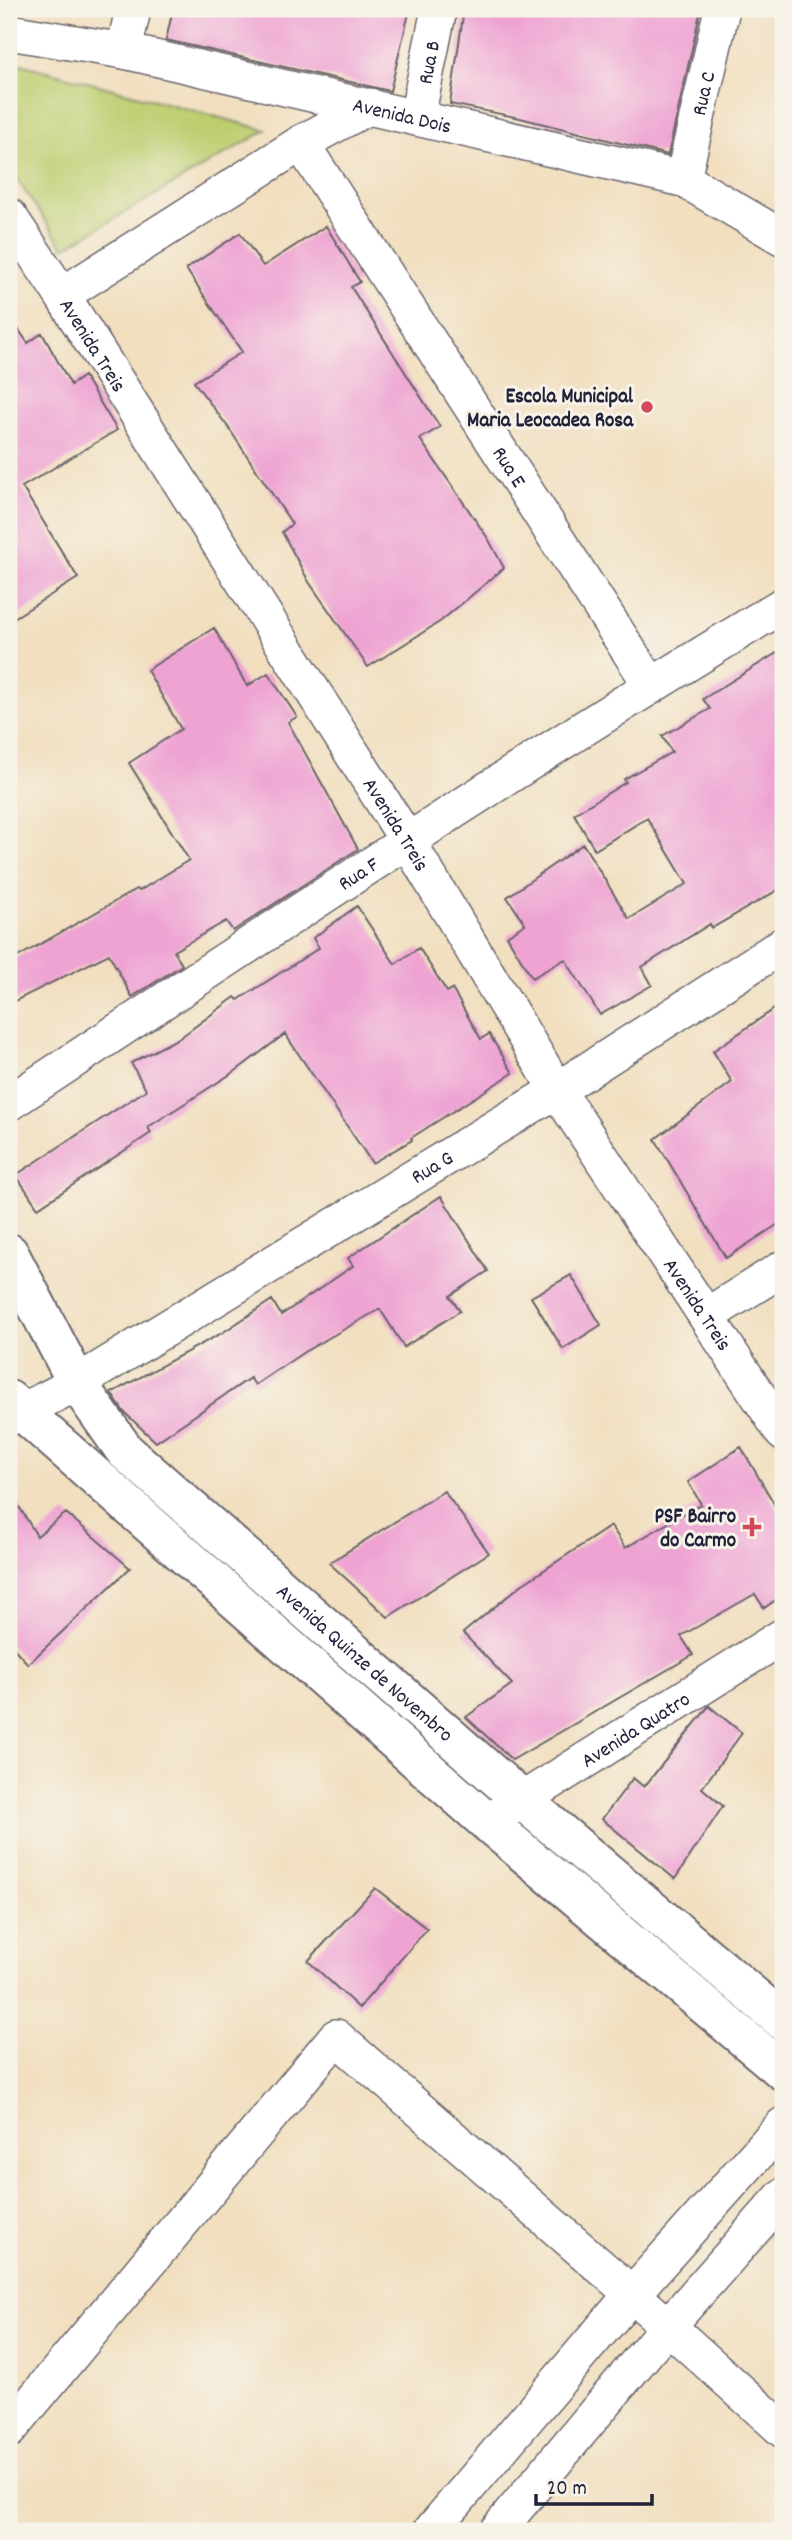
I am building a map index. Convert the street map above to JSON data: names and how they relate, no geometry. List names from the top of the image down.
{
  "streets": {
    "main road": ["Avenida Quinze de Novembro"],
    "street": [
      "Rua B",
      "Rua C",
      "Avenida Dois",
      "Avenida Treis",
      "Rua E",
      "Rua F",
      "Rua G",
      "Avenida Quatro"
    ]
  },
  "crossings": [
    ["Rua B", "Avenida Dois"],
    ["Rua C", "Avenida Dois"],
    ["Avenida Treis", "Rua F"],
    ["Avenida Treis", "Rua G"],
    ["Rua E", "Rua F"],
    ["Rua G", "Avenida Quinze de Novembro"],
    ["Avenida Quinze de Novembro", "Avenida Quatro"]
  ],
  "places": {
    "other": ["Escola Municipal Maria Leocadea Rosa"],
    "health": ["PSF Bairro do Carmo"]
  },
  "scale_bar": "20 m"
}
